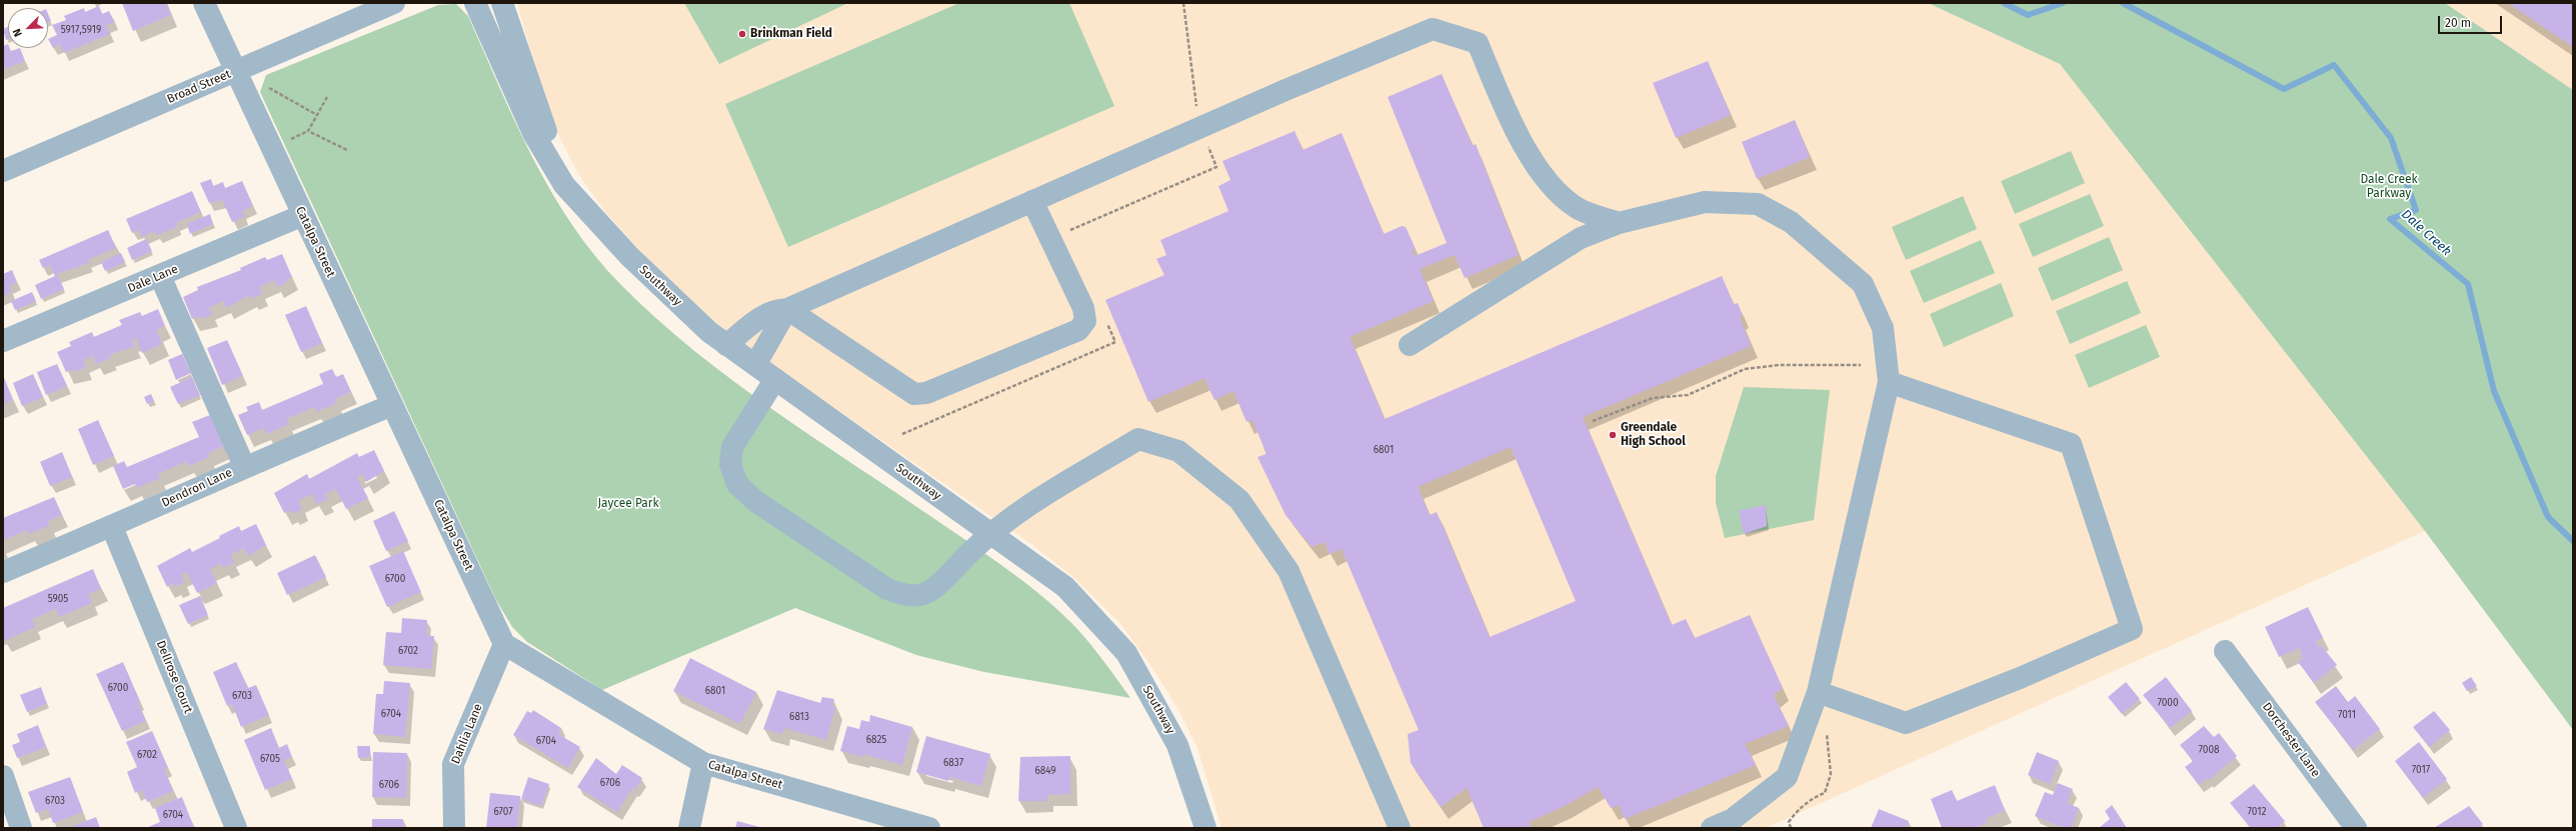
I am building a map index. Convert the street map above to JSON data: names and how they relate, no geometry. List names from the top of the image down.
{
  "streets": {
    "street": [
      "Broad Street",
      "Catalpa Street",
      "Dale Lane",
      "Southway",
      "Dendron Lane",
      "Dellrose Court",
      "Dahlia Lane",
      "Dorchester Lane"
    ]
  },
  "crossings": [
    ["Broad Street", "Catalpa Street"],
    ["Catalpa Street", "Dale Lane"],
    ["Catalpa Street", "Dendron Lane"],
    ["Catalpa Street", "Dahlia Lane"],
    ["Dendron Lane", "Dellrose Court"]
  ],
  "water": ["Dale Creek"],
  "parks": ["Dale Creek Parkway", "Jaycee Park"],
  "places": ["Brinkman Field", "Greendale High School"],
  "house_numbers": [
    "5917,5919",
    "6801",
    "6700",
    "5905",
    "6702",
    "6700",
    "6801",
    "6703",
    "7000",
    "6704",
    "7011",
    "6813",
    "6825",
    "6704",
    "7008",
    "6702",
    "6705",
    "6837",
    "7017",
    "6849",
    "6706",
    "6706",
    "6703",
    "6707",
    "7012",
    "6704"
  ],
  "scale_bar": "20 m",
  "north": "bottom left"
}
